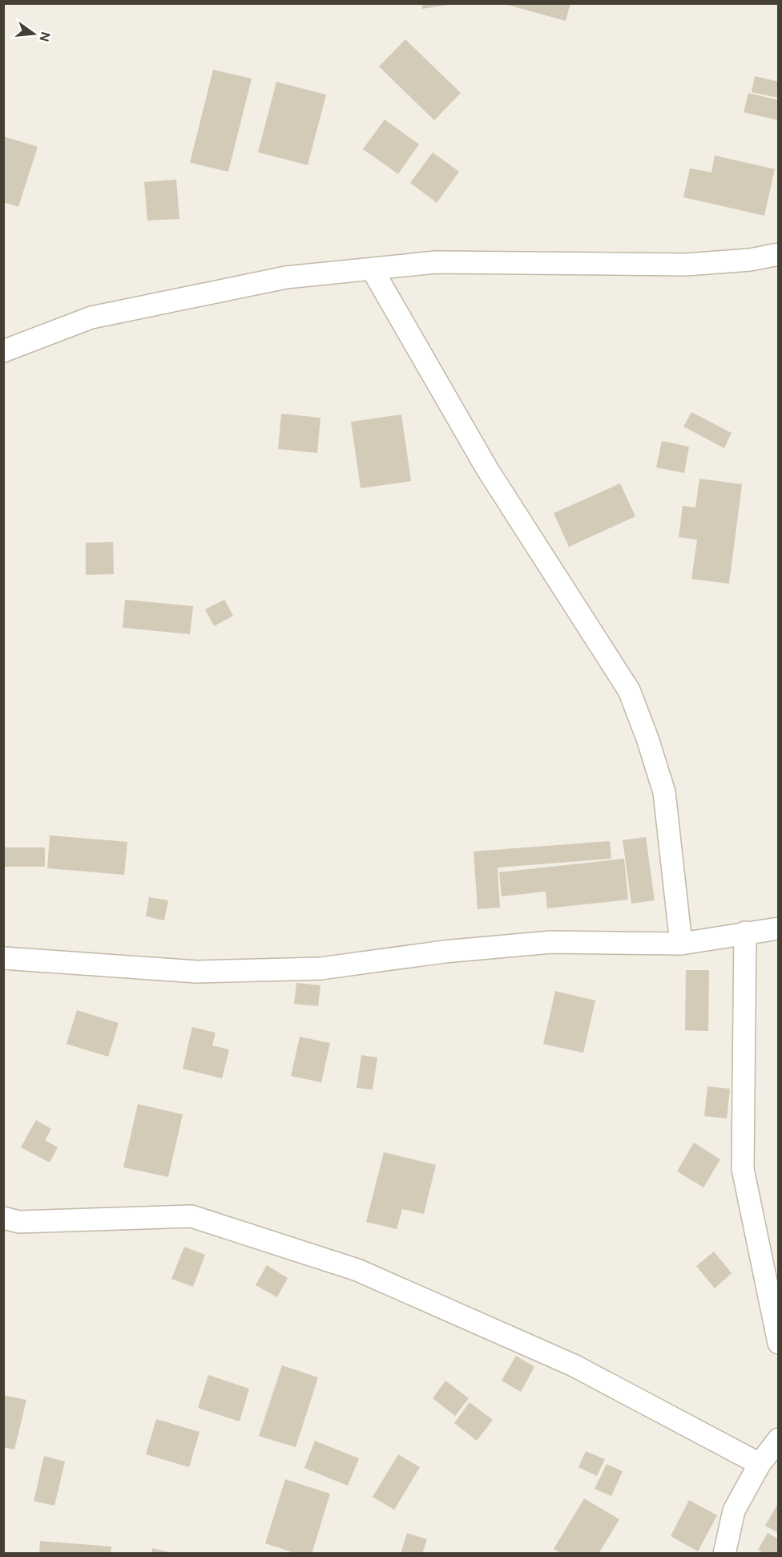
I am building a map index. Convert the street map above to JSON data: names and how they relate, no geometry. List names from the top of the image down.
{
  "north": "right"
}
